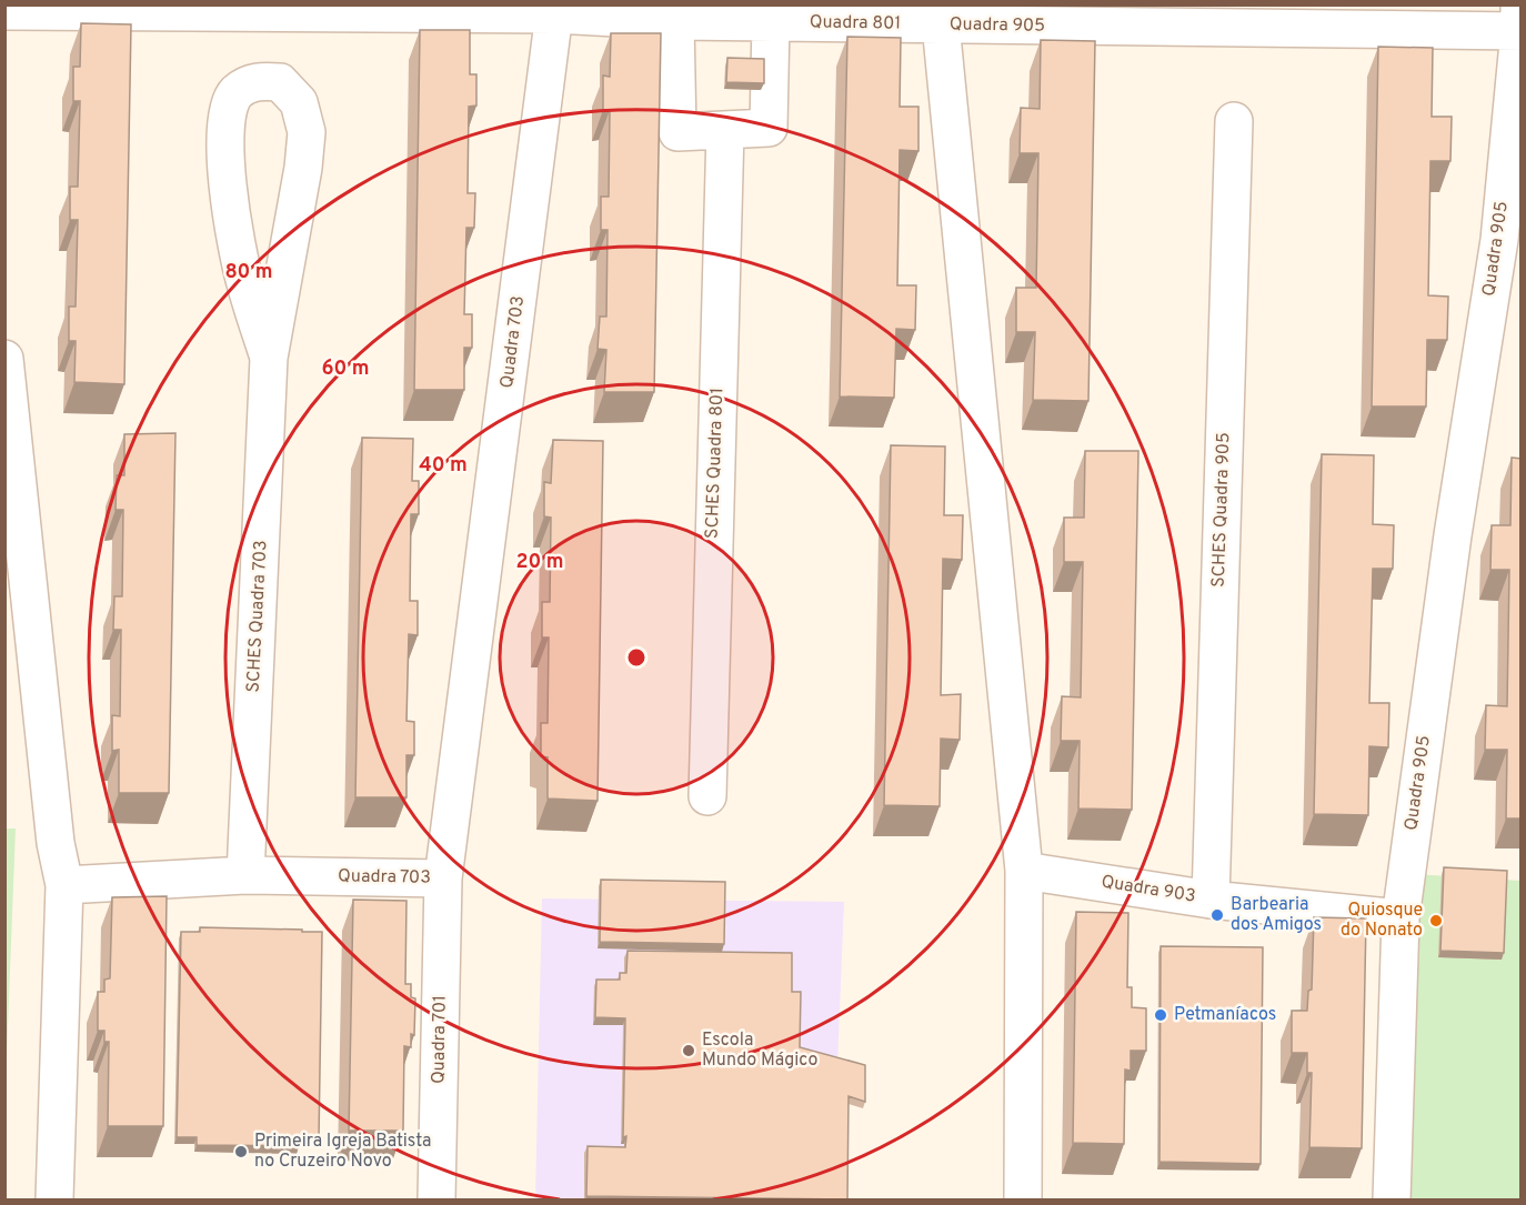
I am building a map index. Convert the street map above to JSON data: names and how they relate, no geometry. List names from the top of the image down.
{
  "streets": {
    "street": [
      "Quadra 801",
      "Quadra 905",
      "Quadra 703",
      "SCHES Quadra 801",
      "SCHES Quadra 905",
      "SCHES Quadra 703",
      "Quadra 903",
      "Quadra 701"
    ]
  },
  "crossings": [
    ["Quadra 801", "Quadra 905"],
    ["Quadra 801", "Quadra 703"],
    ["Quadra 905", "Quadra 903"],
    ["Quadra 703", "SCHES Quadra 703"],
    ["Quadra 703", "Quadra 701"],
    ["SCHES Quadra 905", "Quadra 903"]
  ],
  "places": [
    "Barbearia dos Amigos",
    "Quiosque do Nonato",
    "Petmaníacos",
    "Escola Mundo Mágico",
    "Primeira Igreja Batista no Cruzeiro Novo"
  ],
  "rings": [
    "80 m",
    "60 m",
    "40 m",
    "20 m"
  ]
}
